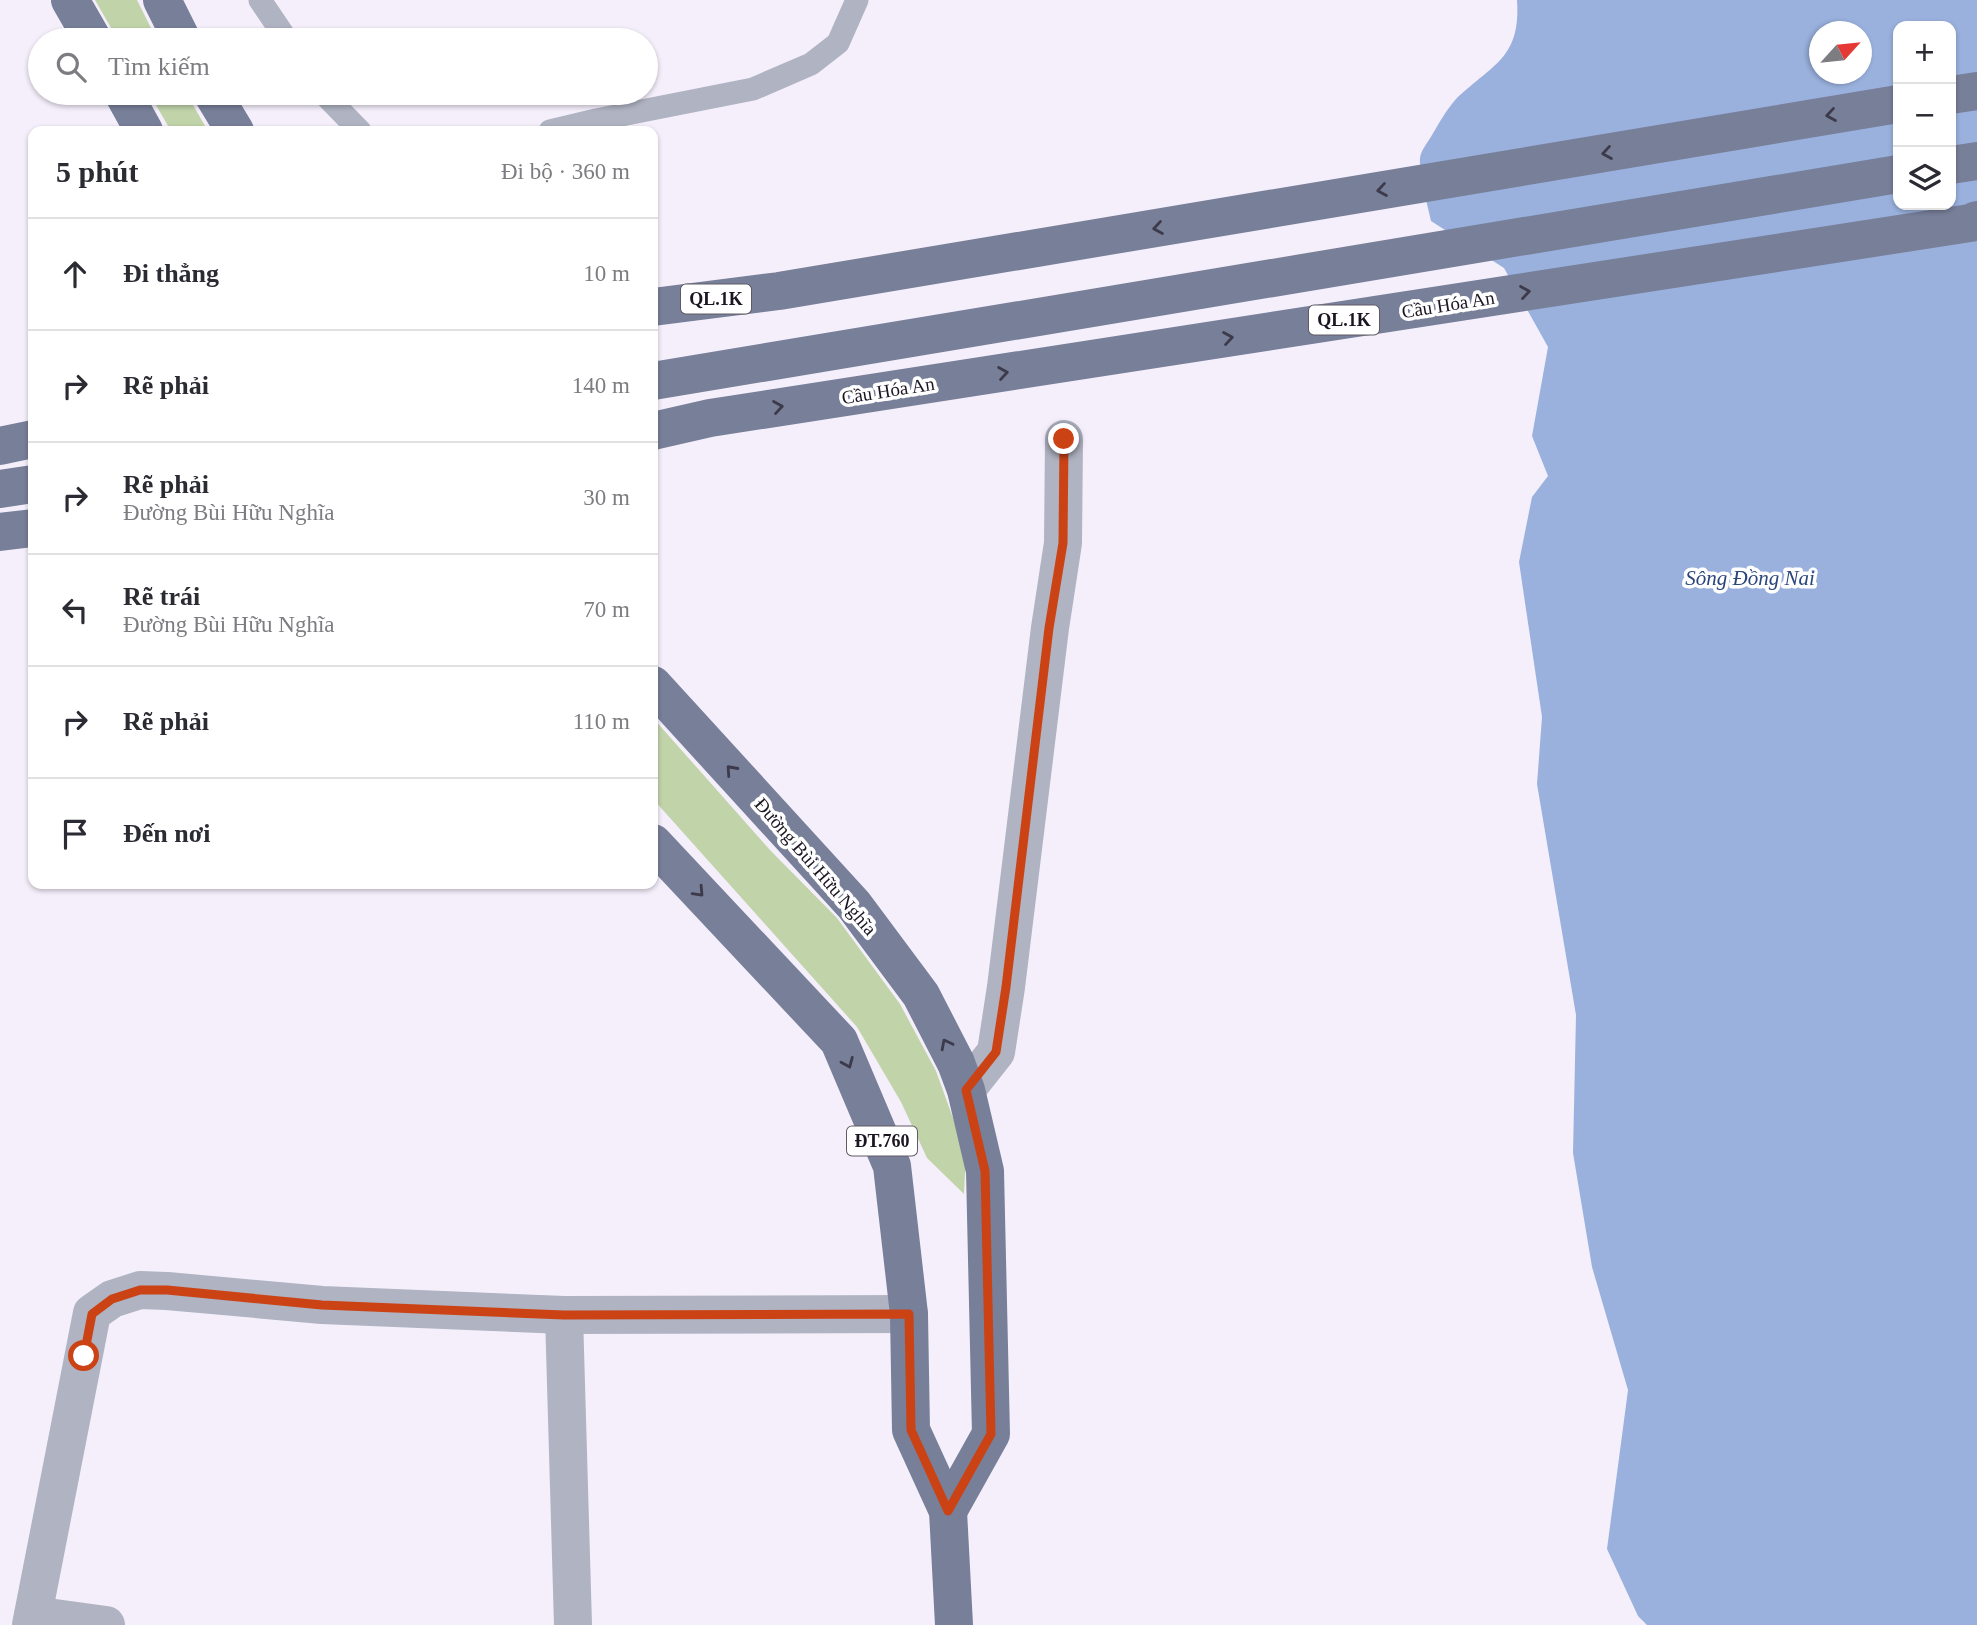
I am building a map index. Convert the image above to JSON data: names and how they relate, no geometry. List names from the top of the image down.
{
  "streets": {
    "main road": [
      "QL.1K",
      "Cầu Hóa An",
      "Đường Bùi Hữu Nghĩa",
      "ĐT.760"
    ]
  },
  "crossings": [
    ["Đường Bùi Hữu Nghĩa", "ĐT.760"]
  ],
  "water": ["Sông Đồng Nai"],
  "north": "top right",
  "page": {
    "map_buttons": ["+", "−"],
    "search": "Tìm kiếm",
    "heading": ["5 phút", "Đi bộ · 360 m"],
    "list": [
      ["Đi thẳng", "10 m"],
      ["Rẽ phải", "140 m"],
      ["Rẽ phải", "Đường Bùi Hữu Nghĩa", "30 m"],
      ["Rẽ trái", "Đường Bùi Hữu Nghĩa", "70 m"],
      ["Rẽ phải", "110 m"],
      "Đến nơi"
    ]
  }
}
